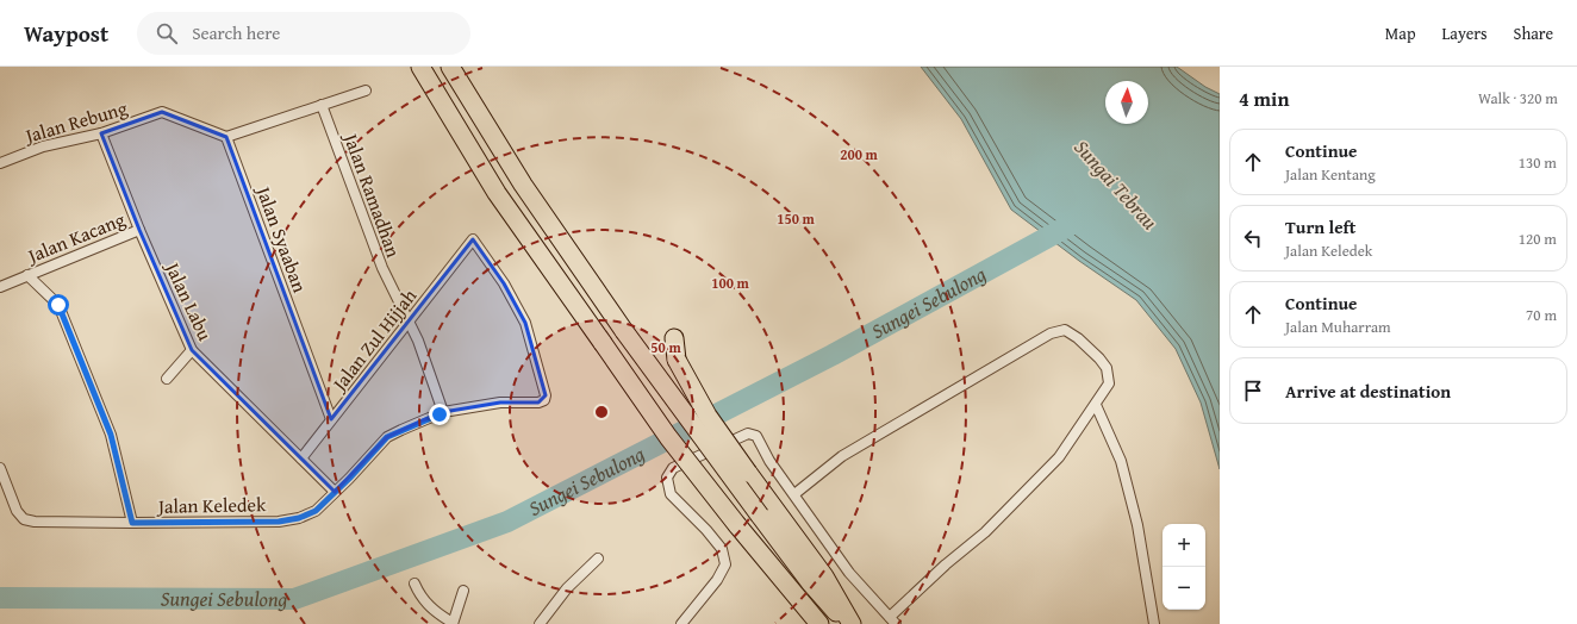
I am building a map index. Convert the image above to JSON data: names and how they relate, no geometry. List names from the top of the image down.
{
  "streets": {
    "street": [
      "Jalan Rebung",
      "Jalan Ramadhan",
      "Jalan Kacang",
      "Jalan Syaaban",
      "Jalan Labu",
      "Jalan Zul Hijjah",
      "Jalan Keledek"
    ]
  },
  "crossings": [
    ["Jalan Rebung", "Jalan Syaaban"],
    ["Jalan Rebung", "Jalan Labu"],
    ["Jalan Ramadhan", "Jalan Zul Hijjah"],
    ["Jalan Ramadhan", "Jalan Keledek"],
    ["Jalan Kacang", "Jalan Labu"],
    ["Jalan Syaaban", "Jalan Zul Hijjah"],
    ["Jalan Labu", "Jalan Zul Hijjah"],
    ["Jalan Labu", "Jalan Keledek"],
    ["Jalan Zul Hijjah", "Jalan Keledek"]
  ],
  "water": ["Sungai Tebrau", "Sungei Sebulong"],
  "north": "top",
  "page": {
    "header": "Waypost",
    "search": "Search here",
    "nav": ["Map", "Layers", "Share"],
    "heading": ["4 min", "Walk · 320 m"],
    "list": [
      ["Continue", "Jalan Kentang", "130 m"],
      ["Turn left", "Jalan Keledek", "120 m"],
      ["Continue", "Jalan Muharram", "70 m"],
      "Arrive at destination"
    ],
    "map_buttons": ["+", "−"]
  },
  "rings": [
    "200 m",
    "150 m",
    "100 m",
    "50 m"
  ]
}
